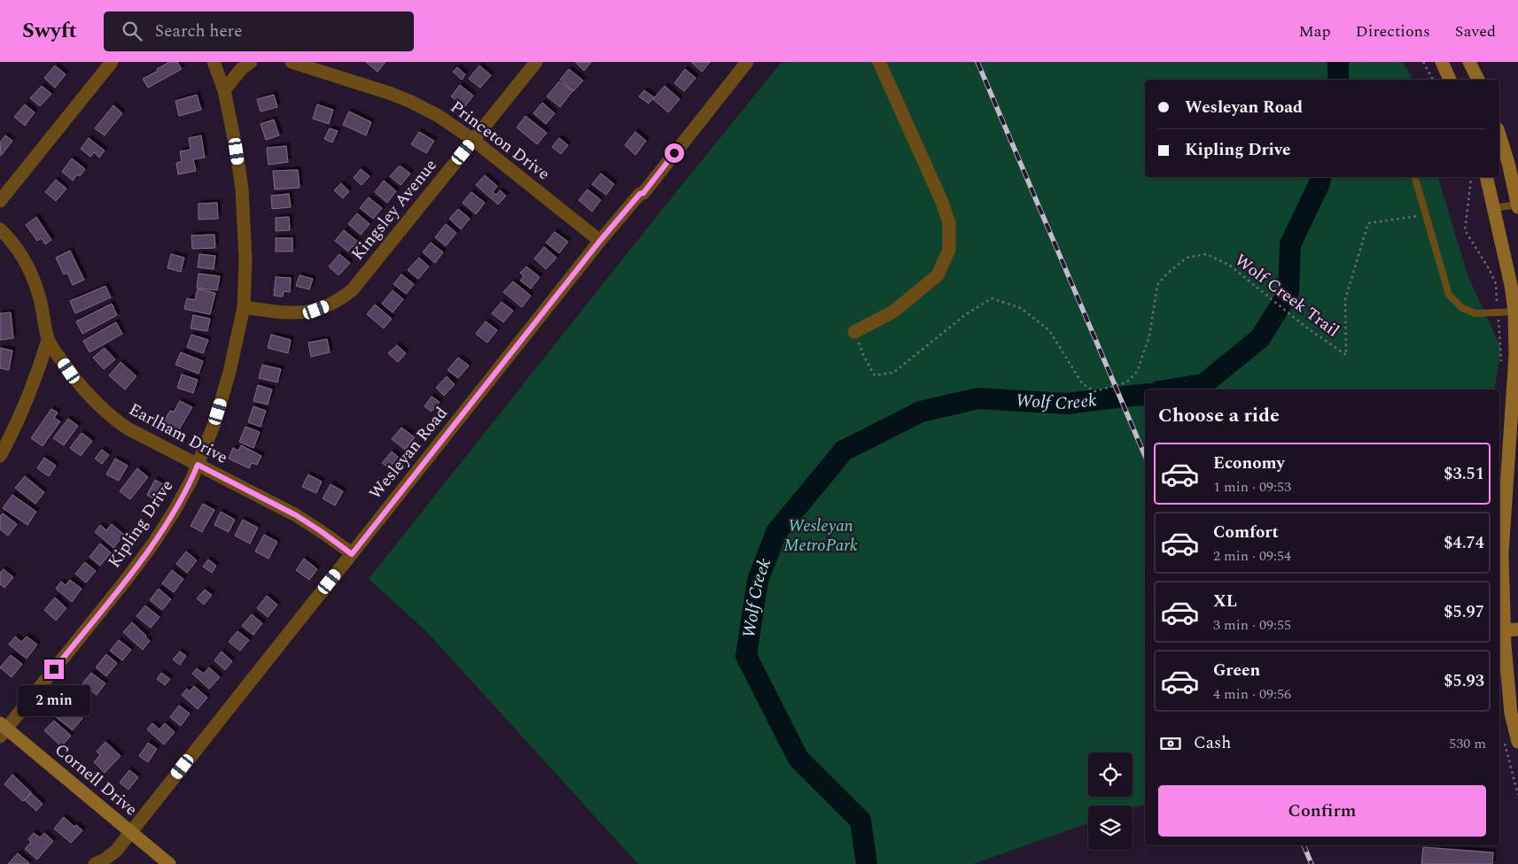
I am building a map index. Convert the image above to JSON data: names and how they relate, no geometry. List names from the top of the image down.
{
  "streets": {
    "main road": ["Cornell Drive"],
    "street": [
      "Princeton Drive",
      "Kingsley Avenue",
      "Earlham Drive",
      "Wesleyan Road",
      "Kipling Drive"
    ],
    "path": ["Wolf Creek Trail"]
  },
  "crossings": [
    ["Princeton Drive", "Kingsley Avenue"],
    ["Princeton Drive", "Wesleyan Road"],
    ["Kingsley Avenue", "Kipling Drive"],
    ["Earlham Drive", "Wesleyan Road"],
    ["Earlham Drive", "Kipling Drive"],
    ["Wesleyan Road", "Cornell Drive"],
    ["Kipling Drive", "Cornell Drive"]
  ],
  "water": ["Wolf Creek"],
  "parks": ["Wesleyan MetroPark"],
  "page": {
    "header": "Swyft",
    "search": "Search here",
    "nav": ["Map", "Directions", "Saved"],
    "banner": ["Wesleyan Road", "Kipling Drive"],
    "heading": "Choose a ride",
    "list": [
      {
        "name": "Economy",
        "note": "1 min · 09:53",
        "value": "$3.51"
      },
      {
        "name": "Comfort",
        "note": "2 min · 09:54",
        "value": "$4.74"
      },
      {
        "name": "XL",
        "note": "3 min · 09:55",
        "value": "$5.97"
      },
      {
        "name": "Green",
        "note": "4 min · 09:56",
        "value": "$5.93"
      }
    ],
    "bubble": "2 min",
    "pay": ["Cash", "530 m"],
    "buttons": "Confirm"
  }
}
